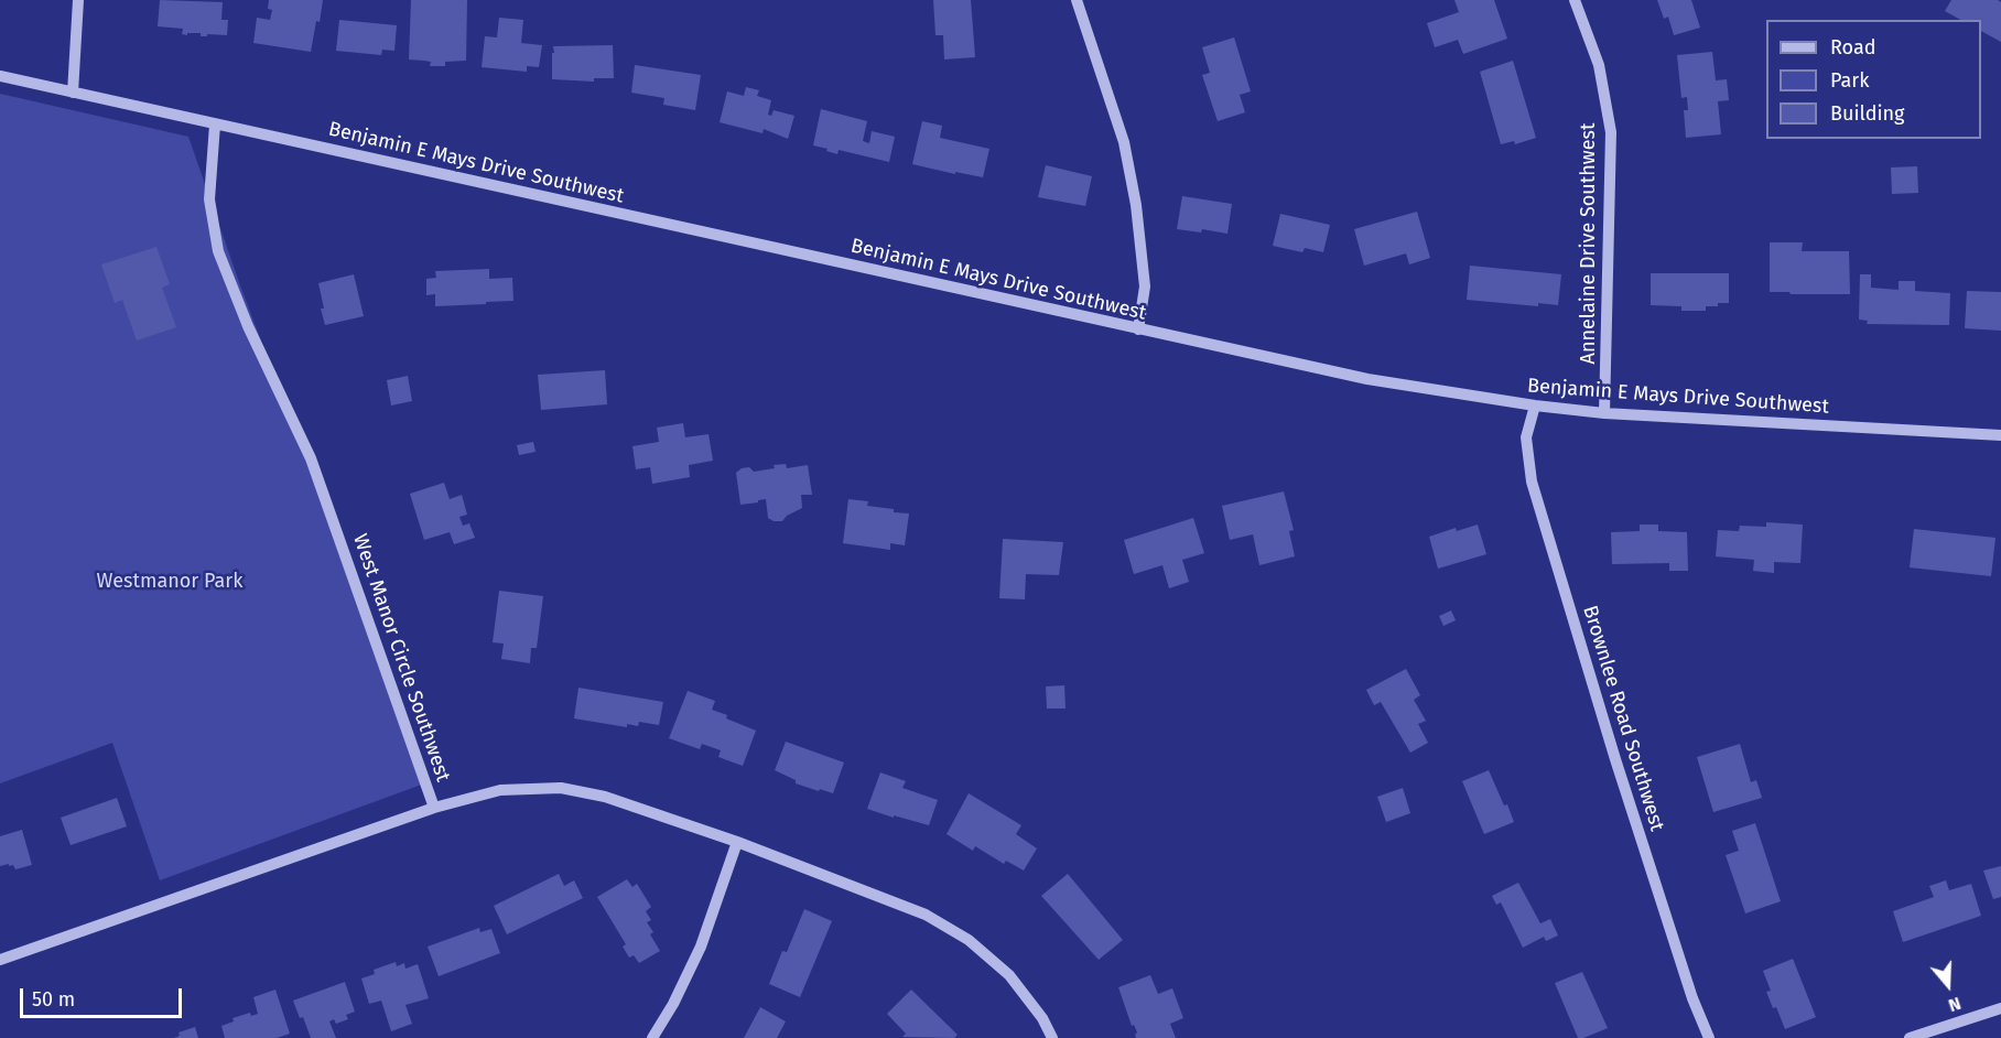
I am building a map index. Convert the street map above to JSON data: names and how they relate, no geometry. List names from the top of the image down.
{
  "streets": {
    "street": [
      "Benjamin E Mays Drive Southwest",
      "Annelaine Drive Southwest",
      "West Manor Circle Southwest",
      "Brownlee Road Southwest"
    ]
  },
  "crossings": [
    ["Benjamin E Mays Drive Southwest", "Annelaine Drive Southwest"],
    ["Benjamin E Mays Drive Southwest", "West Manor Circle Southwest"],
    ["Benjamin E Mays Drive Southwest", "Brownlee Road Southwest"]
  ],
  "parks": ["Westmanor Park"],
  "legend": ["Road", "Park", "Building"],
  "scale_bar": "50 m",
  "north": "bottom"
}
